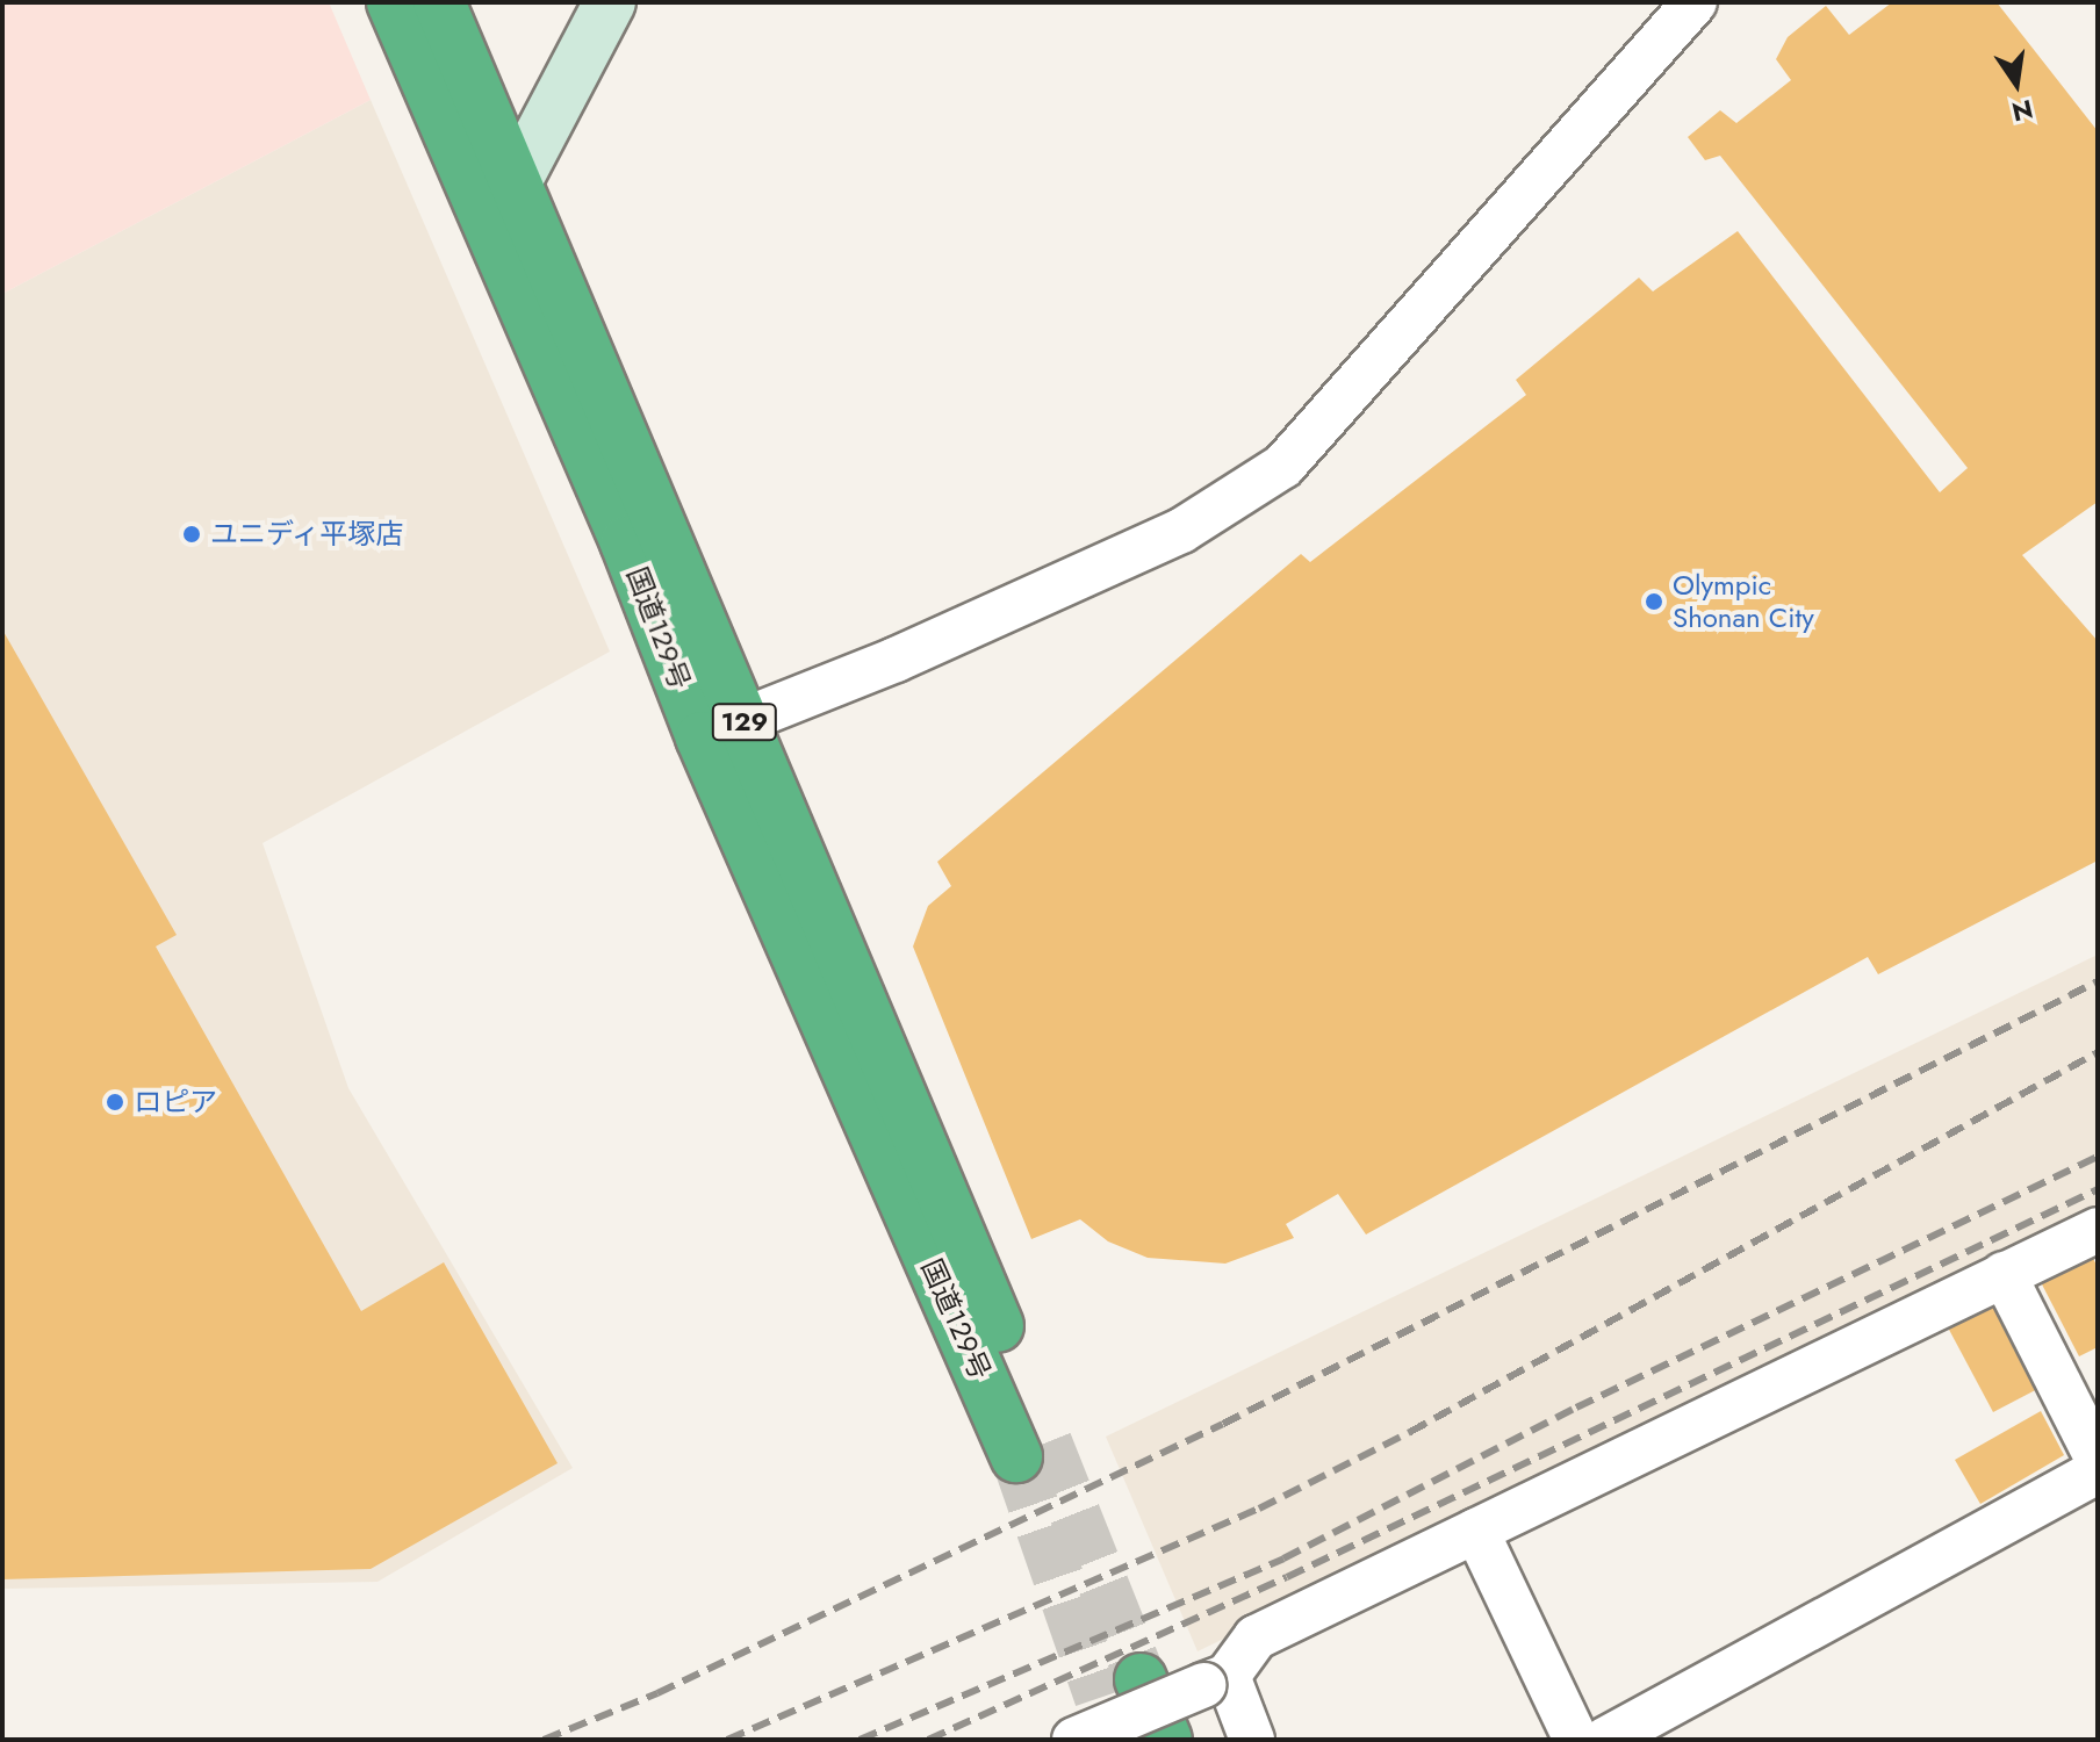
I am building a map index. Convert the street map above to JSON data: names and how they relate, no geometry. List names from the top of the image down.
{
  "streets": {
    "highway": ["国道129号", "129"]
  },
  "places": ["ユニディ平塚店", "Olympic Shonan City", "ロピア"],
  "north": "bottom"
}
